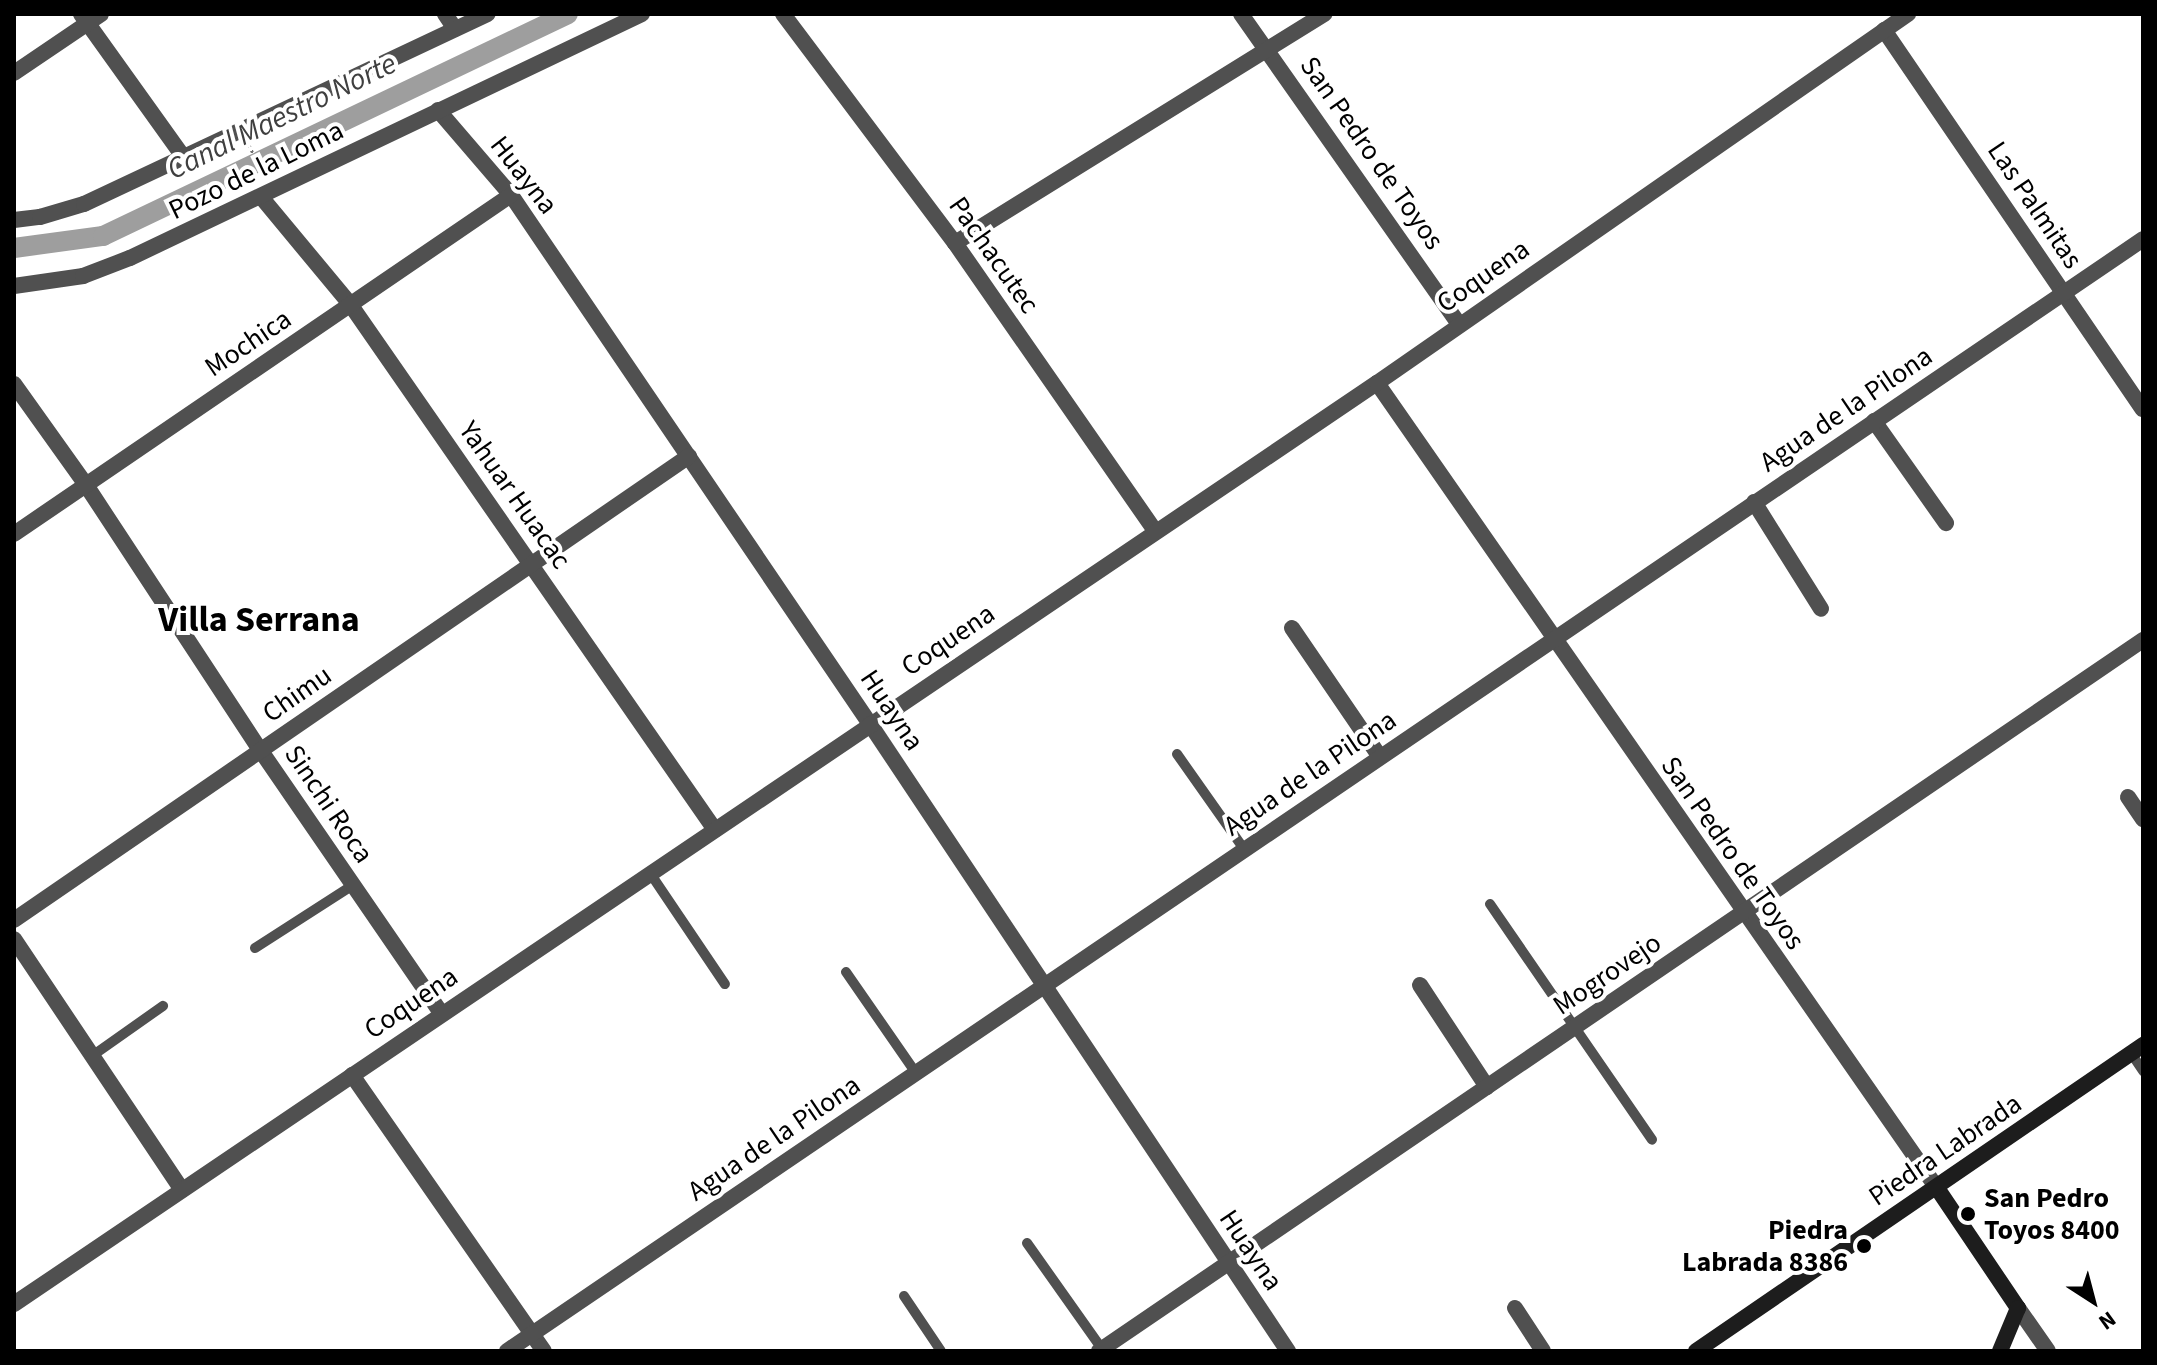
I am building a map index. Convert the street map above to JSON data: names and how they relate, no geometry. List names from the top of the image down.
{
  "streets": {
    "main road": ["San Pedro de Toyos", "Piedra Labrada"],
    "street": [
      "Pozo de la Loma",
      "Huayna",
      "Las Palmitas",
      "Pachacutec",
      "Coquena",
      "Mochica",
      "Agua de la Pilona",
      "Yahuar Huacac",
      "Chimu",
      "Sinchi Roca",
      "Mogrovejo"
    ]
  },
  "crossings": [
    ["San Pedro de Toyos", "Coquena"],
    ["San Pedro de Toyos", "Agua de la Pilona"],
    ["San Pedro de Toyos", "Mogrovejo"],
    ["San Pedro de Toyos", "Piedra Labrada"],
    ["Pozo de la Loma", "Huayna"],
    ["Pozo de la Loma", "Yahuar Huacac"],
    ["Huayna", "Coquena"],
    ["Huayna", "Mochica"],
    ["Huayna", "Agua de la Pilona"],
    ["Huayna", "Chimu"],
    ["Huayna", "Mogrovejo"],
    ["Las Palmitas", "Coquena"],
    ["Las Palmitas", "Agua de la Pilona"],
    ["Pachacutec", "Coquena"],
    ["Coquena", "Yahuar Huacac"],
    ["Coquena", "Sinchi Roca"],
    ["Mochica", "Yahuar Huacac"],
    ["Mochica", "Sinchi Roca"],
    ["Yahuar Huacac", "Chimu"],
    ["Chimu", "Sinchi Roca"]
  ],
  "districts": ["Villa Serrana"],
  "water": ["Canal Maestro Norte"],
  "places": ["San Pedro Toyos 8400", "Piedra Labrada 8386"],
  "north": "bottom right"
}
